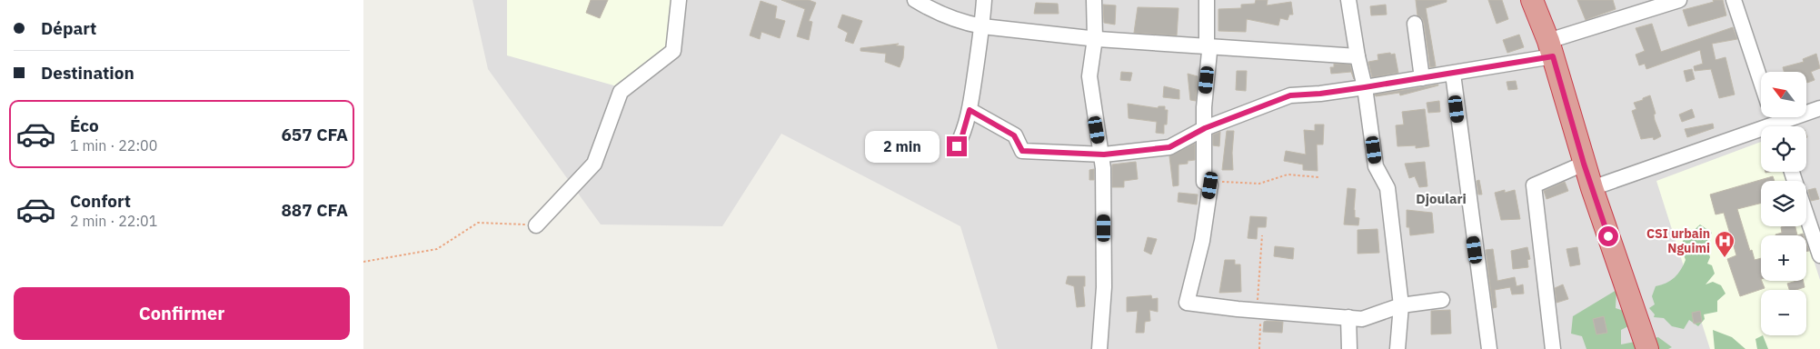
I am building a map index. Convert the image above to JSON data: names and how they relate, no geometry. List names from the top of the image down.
{
  "districts": ["Djoulari"],
  "places": {
    "hospital": ["CSI urbain Nguimi"]
  },
  "north": "top left",
  "page": {
    "banner": ["Départ", "Destination"],
    "map_buttons": ["+", "−"],
    "list": [
      {
        "name": "Éco",
        "note": "1 min · 22:00",
        "value": "657 CFA"
      },
      {
        "name": "Confort",
        "note": "2 min · 22:01",
        "value": "887 CFA"
      }
    ],
    "bubble": "2 min",
    "buttons": "Confirmer"
  }
}
